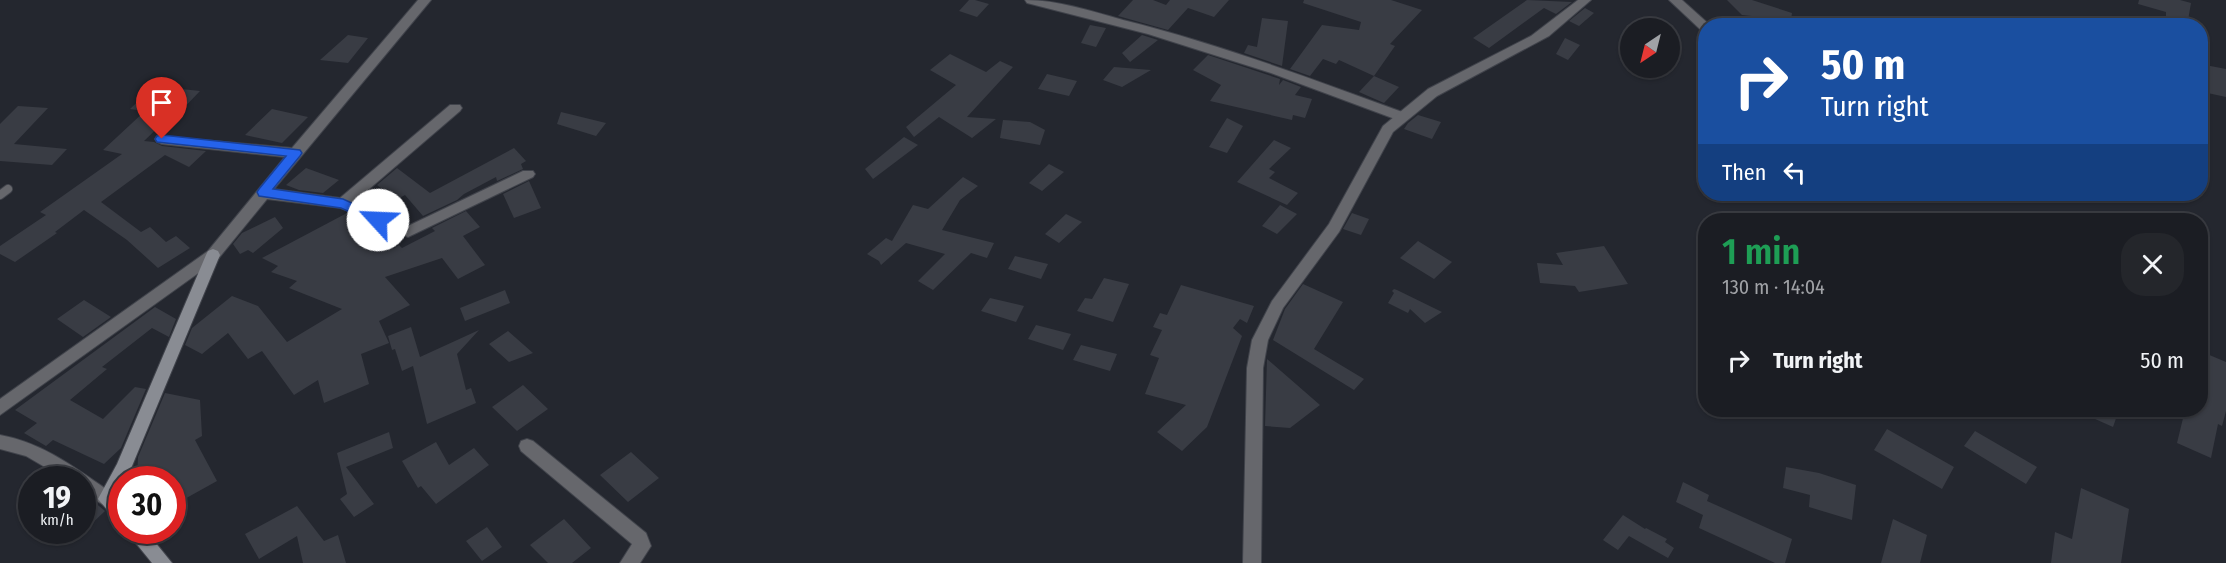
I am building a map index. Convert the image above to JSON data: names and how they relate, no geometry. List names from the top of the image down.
{
  "north": "bottom left",
  "page": {
    "turn": ["50 m", "Turn right"],
    "then": "Then",
    "heading": ["1 min", "130 m · 14:04"],
    "list": [
      {
        "name": "Turn right",
        "value": "50 m"
      }
    ],
    "speed": "19 km/h",
    "limit": "30"
  }
}
